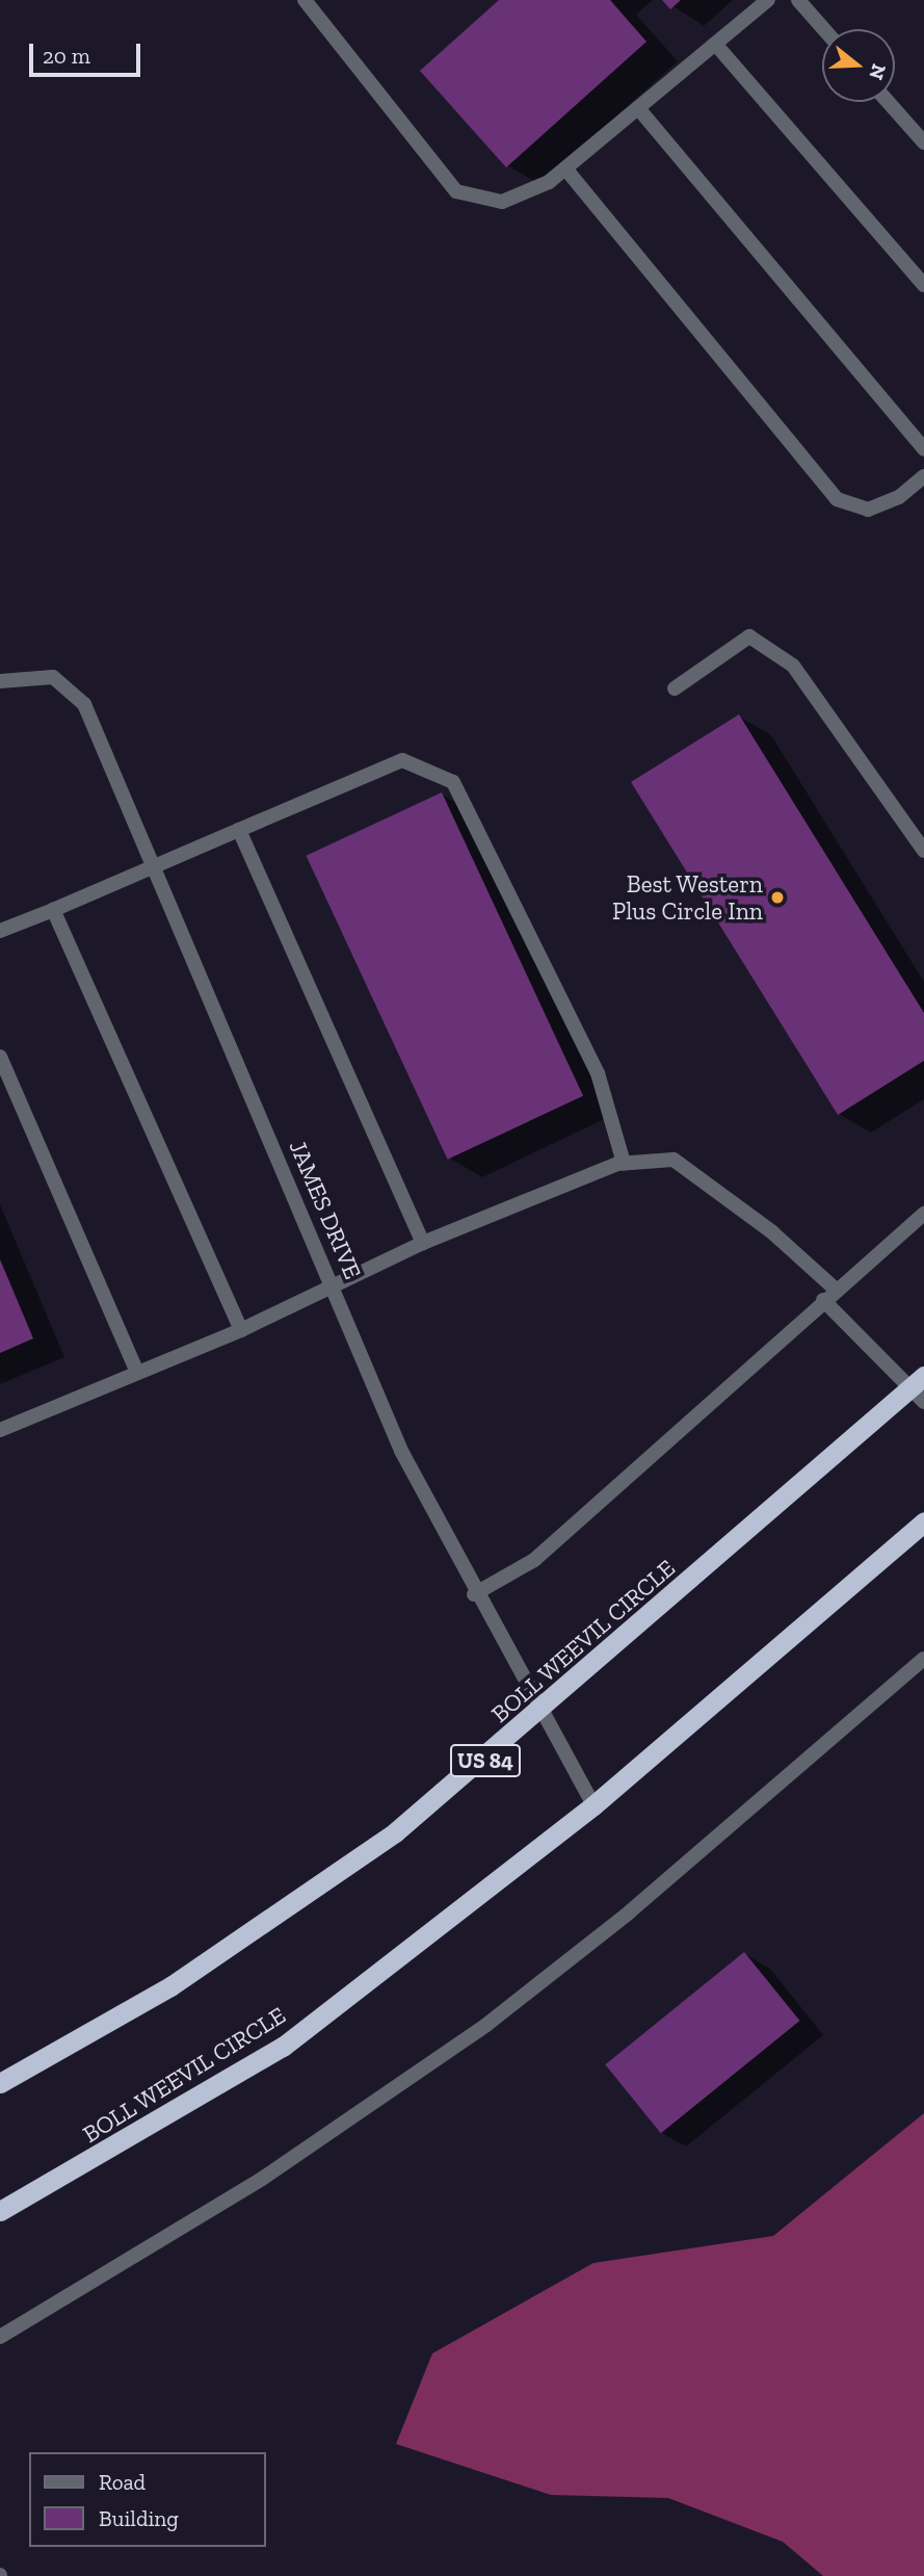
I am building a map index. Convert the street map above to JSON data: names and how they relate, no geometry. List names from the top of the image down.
{
  "streets": {
    "highway": ["BOLL WEEVIL CIRCLE", "US 84"],
    "street": ["JAMES DRIVE"]
  },
  "crossings": [
    ["JAMES DRIVE", "BOLL WEEVIL CIRCLE"]
  ],
  "places": ["Best Western Plus Circle Inn"],
  "legend": ["Road", "Building"],
  "scale_bar": "20 m",
  "north": "right"
}
